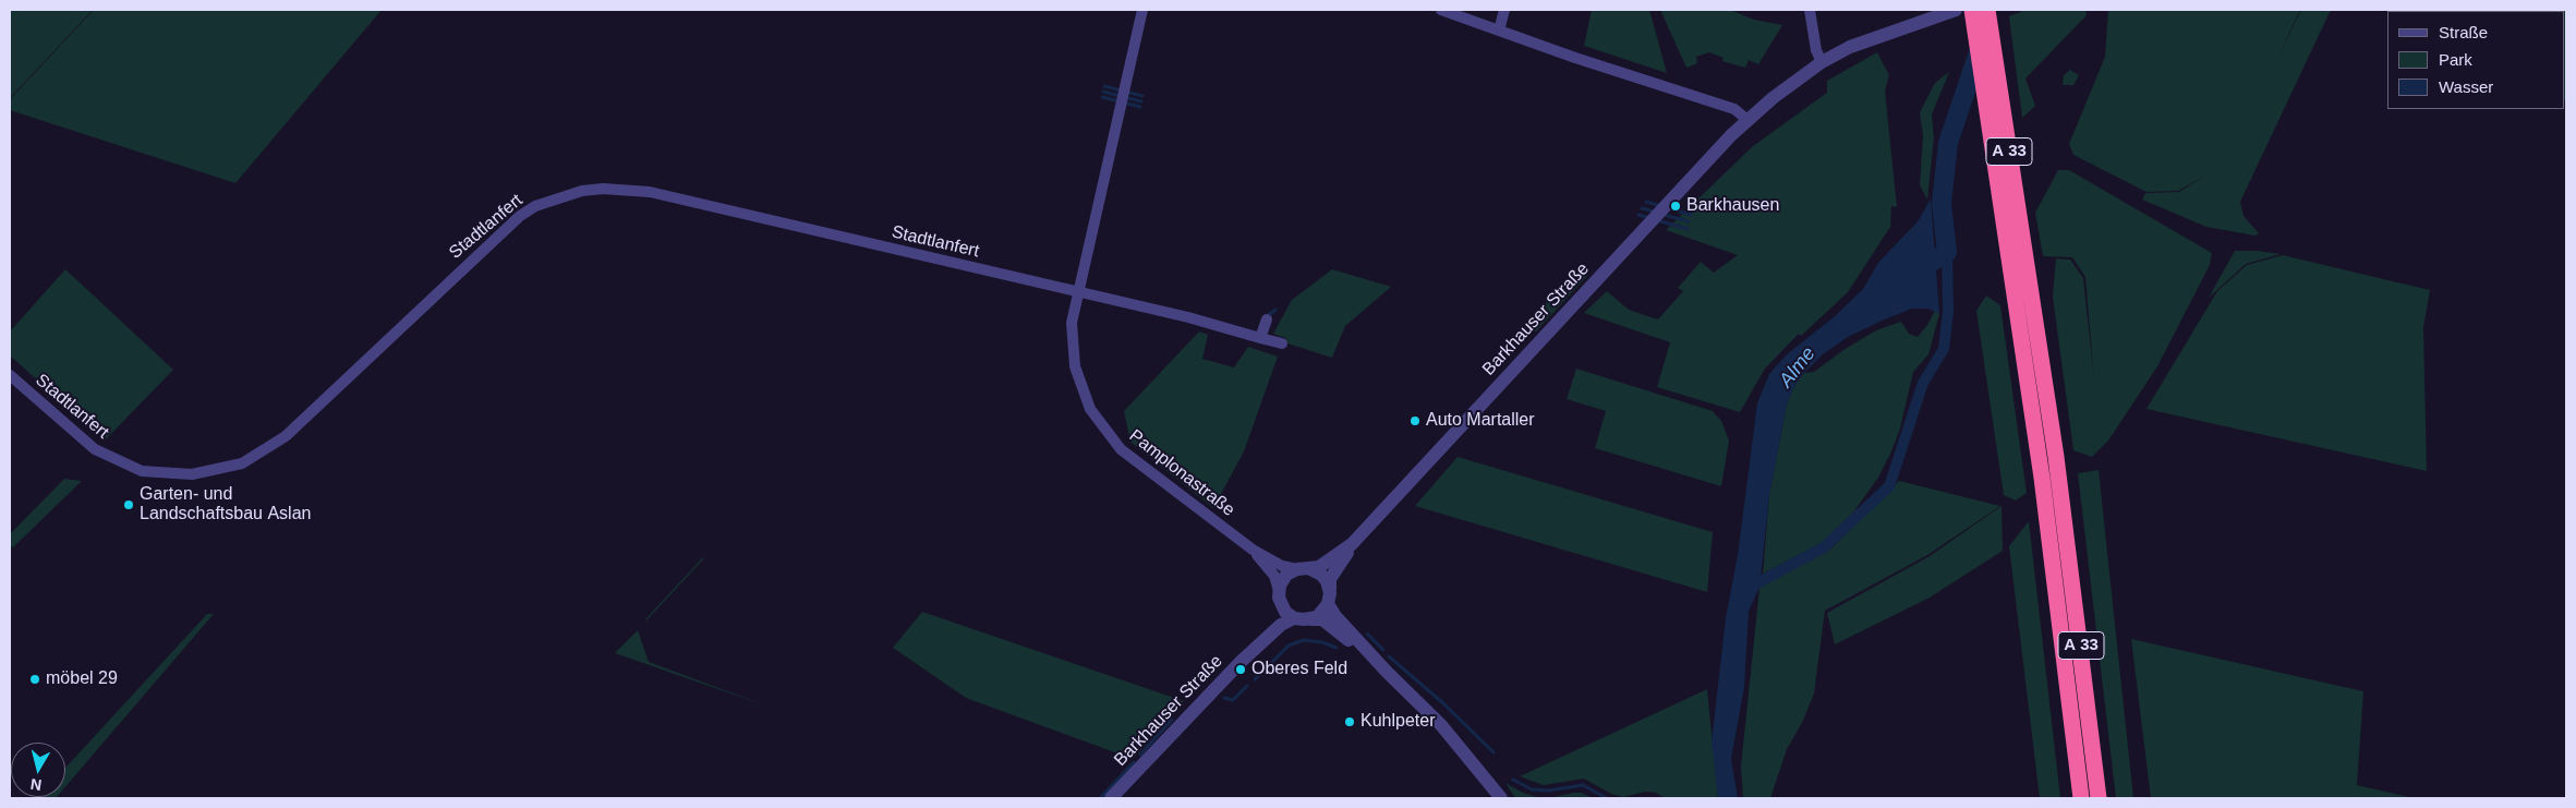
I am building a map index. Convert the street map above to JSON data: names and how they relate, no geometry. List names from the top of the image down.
{
  "streets": {
    "highway": ["A 33"],
    "street": ["Stadtlanfert", "Barkhauser Straße", "Pamplonastraße"]
  },
  "crossings": [
    ["Stadtlanfert", "Pamplonastraße"]
  ],
  "water": ["Alme"],
  "places": [
    "Barkhausen",
    "Auto Martaller",
    "Garten- und Landschaftsbau Aslan",
    "Oberes Feld",
    "möbel 29",
    "Kuhlpeter"
  ],
  "legend": ["Straße", "Park", "Wasser"],
  "north": "bottom"
}
